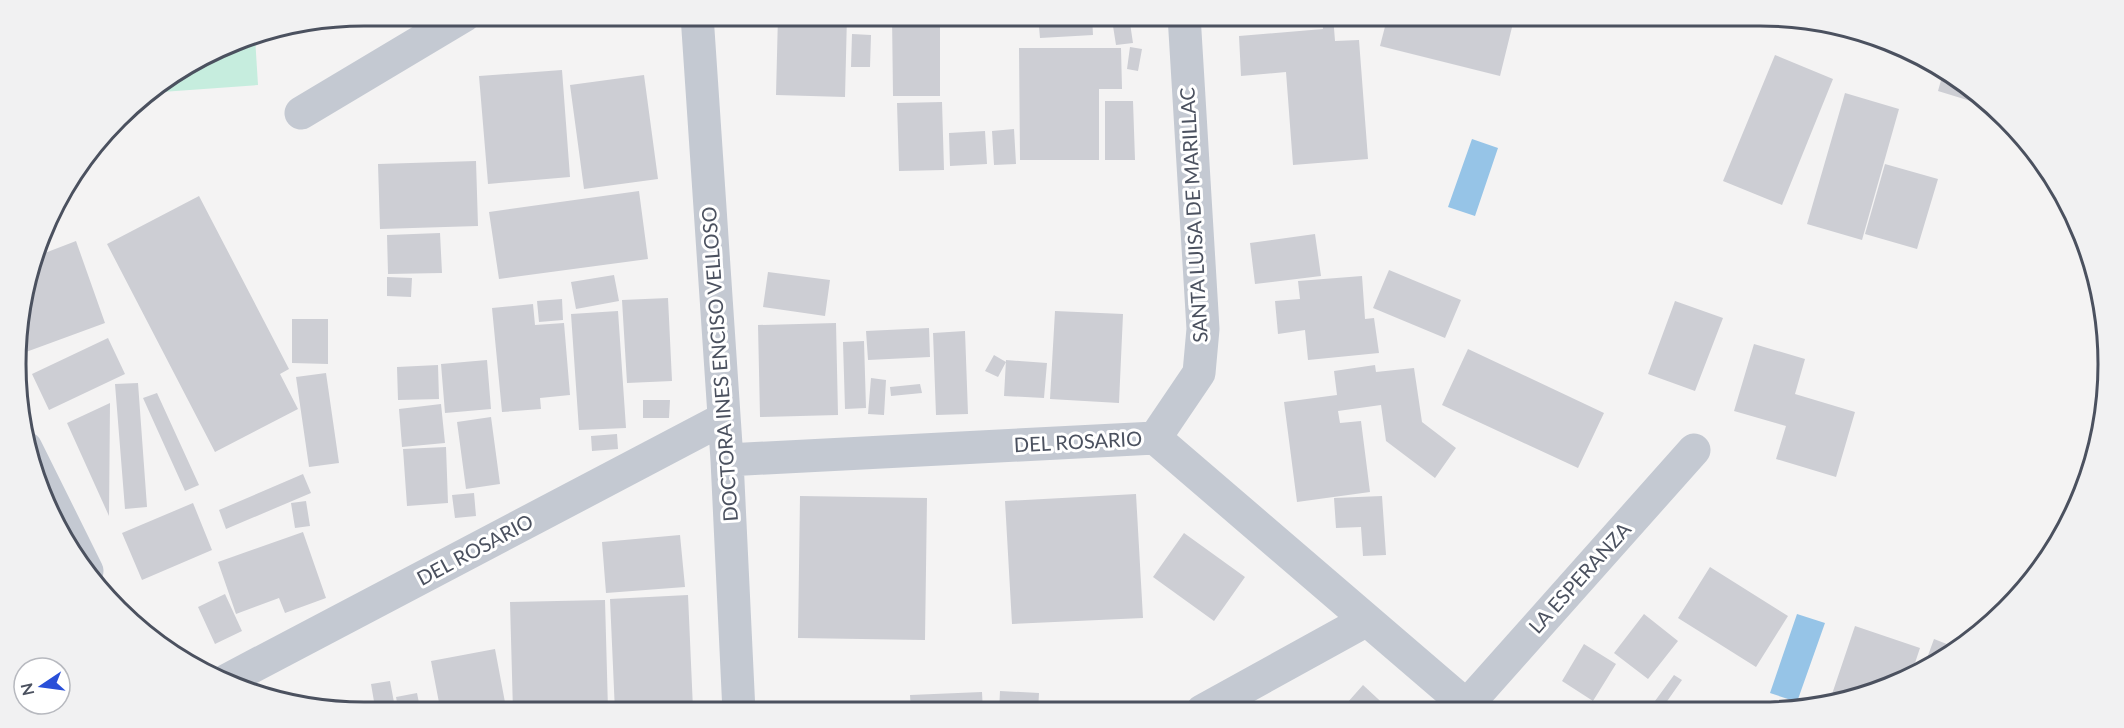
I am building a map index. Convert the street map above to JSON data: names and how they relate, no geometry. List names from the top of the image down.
{
  "streets": {
    "street": [
      "SANTA LUISA DE MARILLAC",
      "DOCTORA INES ENCISO VELLOSO",
      "DEL ROSARIO",
      "LA ESPERANZA"
    ]
  },
  "crossings": [
    ["SANTA LUISA DE MARILLAC", "DEL ROSARIO"],
    ["DOCTORA INES ENCISO VELLOSO", "DEL ROSARIO"]
  ],
  "north": "left"
}
